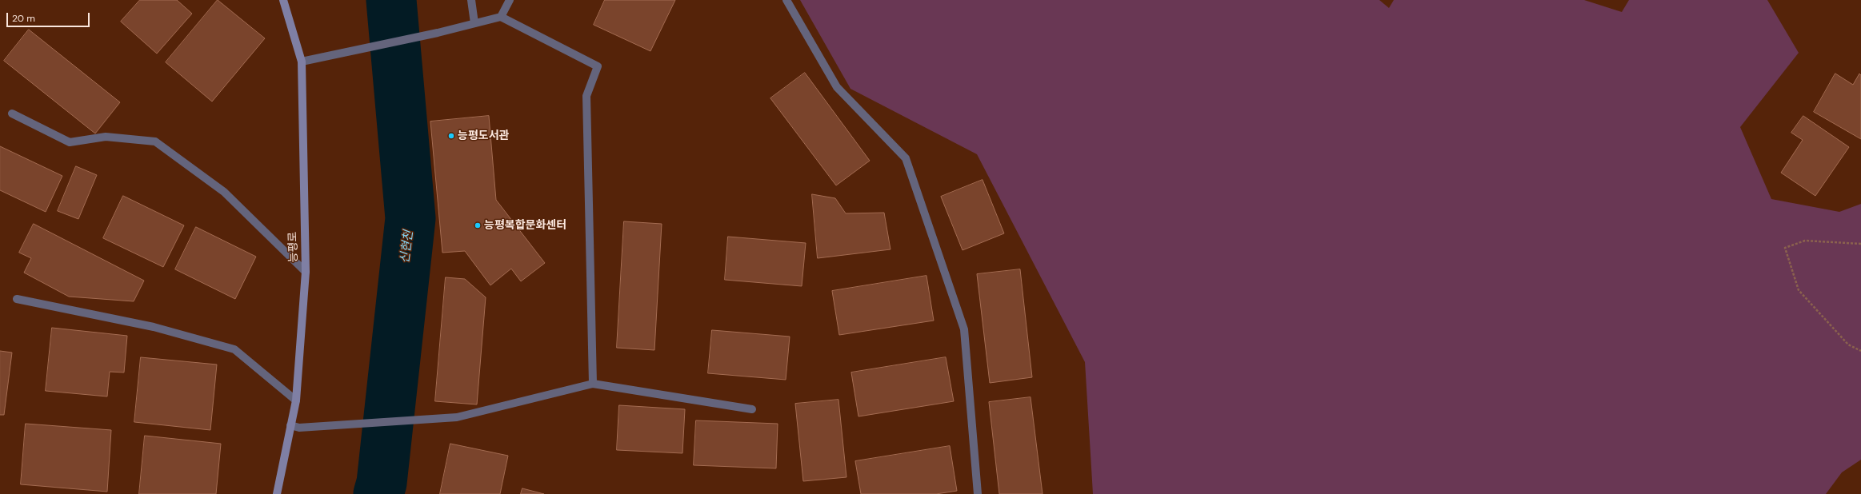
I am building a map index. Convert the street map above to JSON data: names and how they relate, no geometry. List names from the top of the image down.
{
  "streets": {
    "main road": ["능평로"]
  },
  "water": ["신현천"],
  "places": ["능평도서관", "능평복합문화센터"],
  "scale_bar": "20 m"
}
